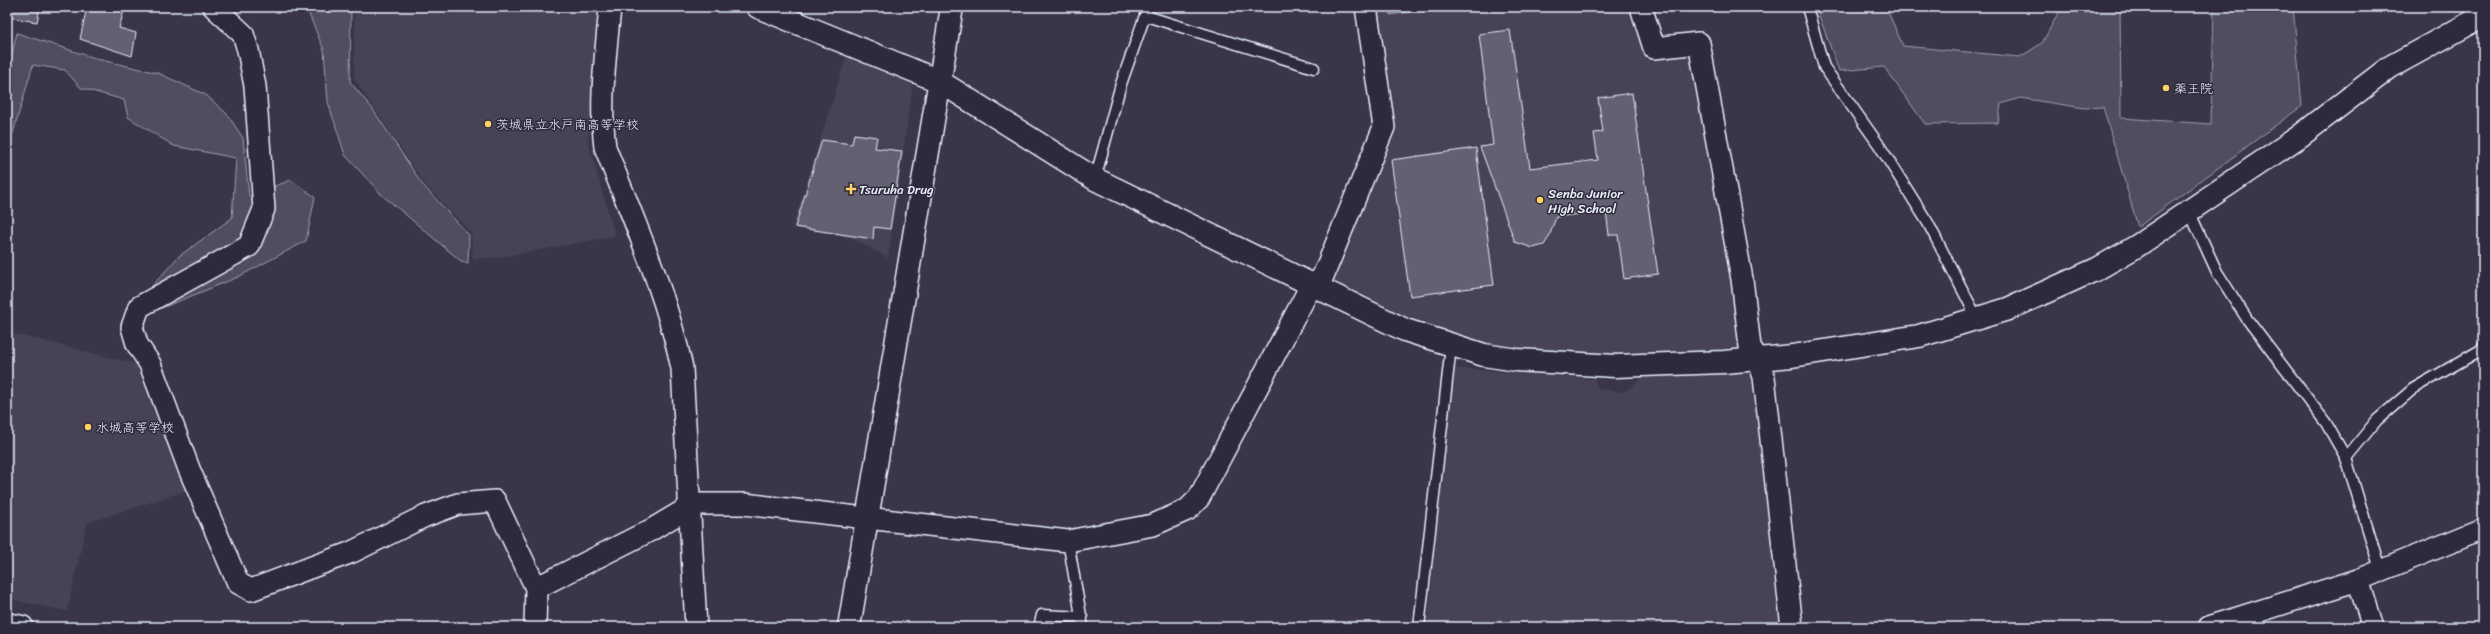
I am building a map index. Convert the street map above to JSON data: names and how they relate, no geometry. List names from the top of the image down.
{
  "places": {
    "other": [
      "薬王院",
      "茨城県立水戸南高等学校",
      "Senba Junior High School",
      "水城高等学校"
    ],
    "health": ["Tsuruha Drug"]
  }
}
